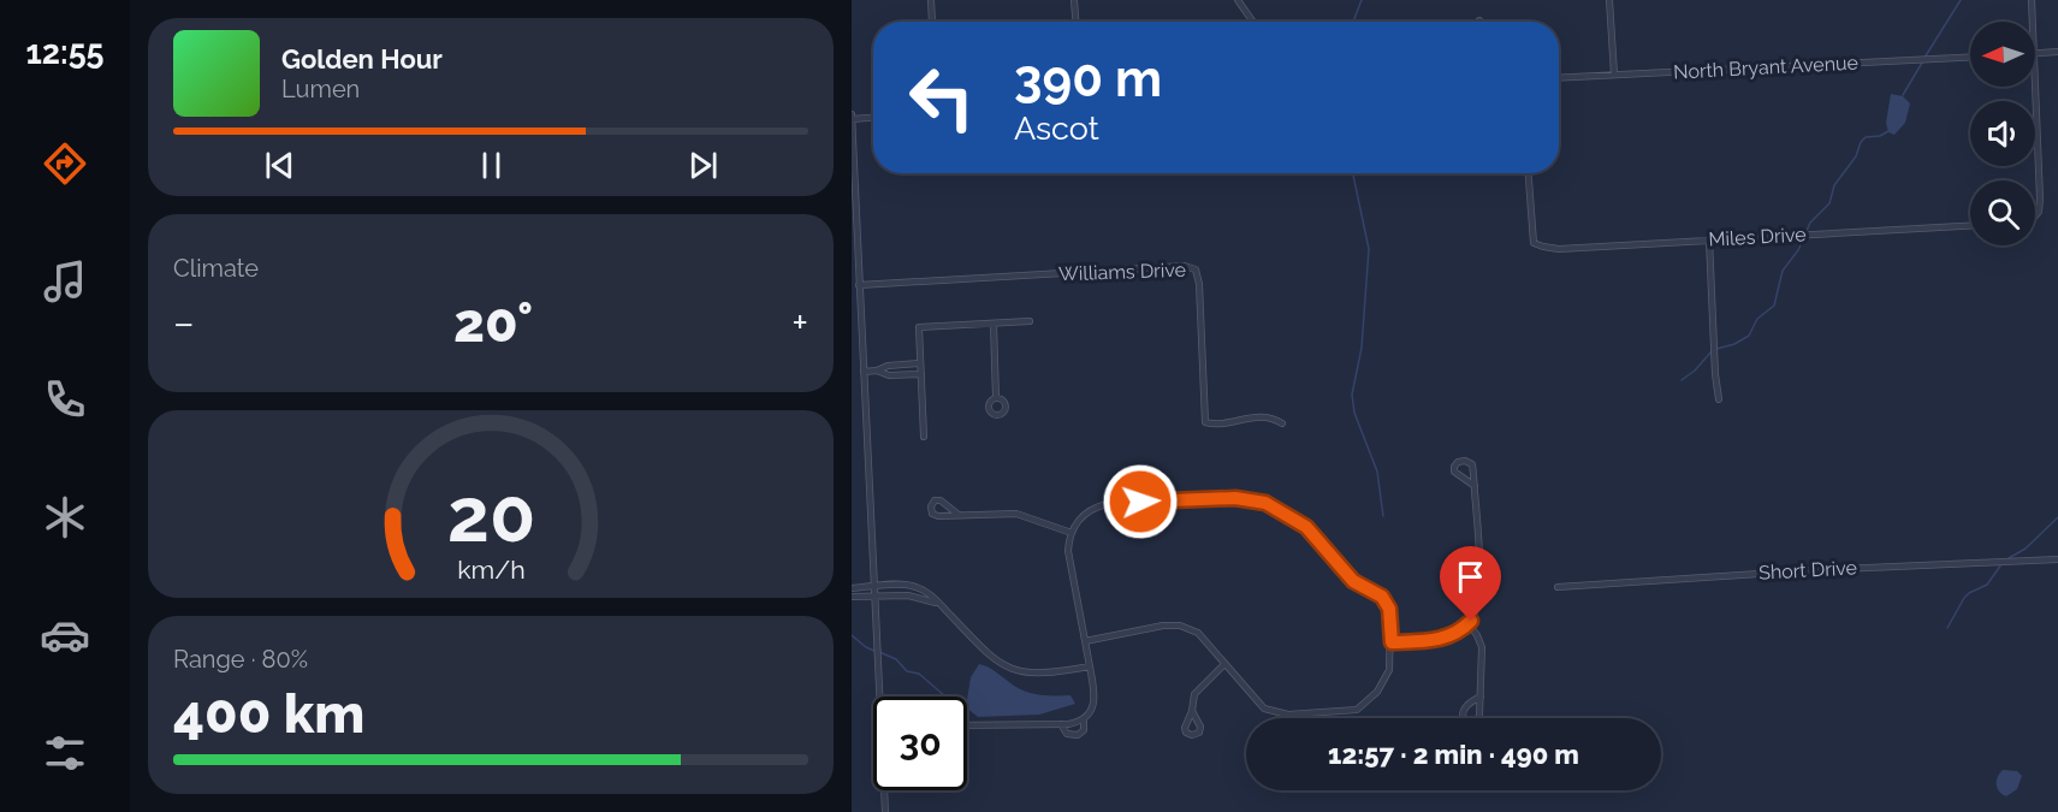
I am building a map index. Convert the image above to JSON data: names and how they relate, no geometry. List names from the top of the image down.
{
  "streets": {
    "street": [
      "North Bryant Avenue",
      "Miles Drive",
      "Williams Drive",
      "Short Drive"
    ]
  },
  "north": "left",
  "page": {
    "tabs": "12:55",
    "turn": ["390 m", "Ascot"],
    "song": ["Golden Hour", "Lumen"],
    "tile": [
      "Climate",
      ["Range · 80%", "400 km"]
    ],
    "heat": ["−", "20°", "+"],
    "limit": "30",
    "trip": "12:57 · 2 min · 490 m",
    "gauge": ["20", "km/h"]
  }
}
